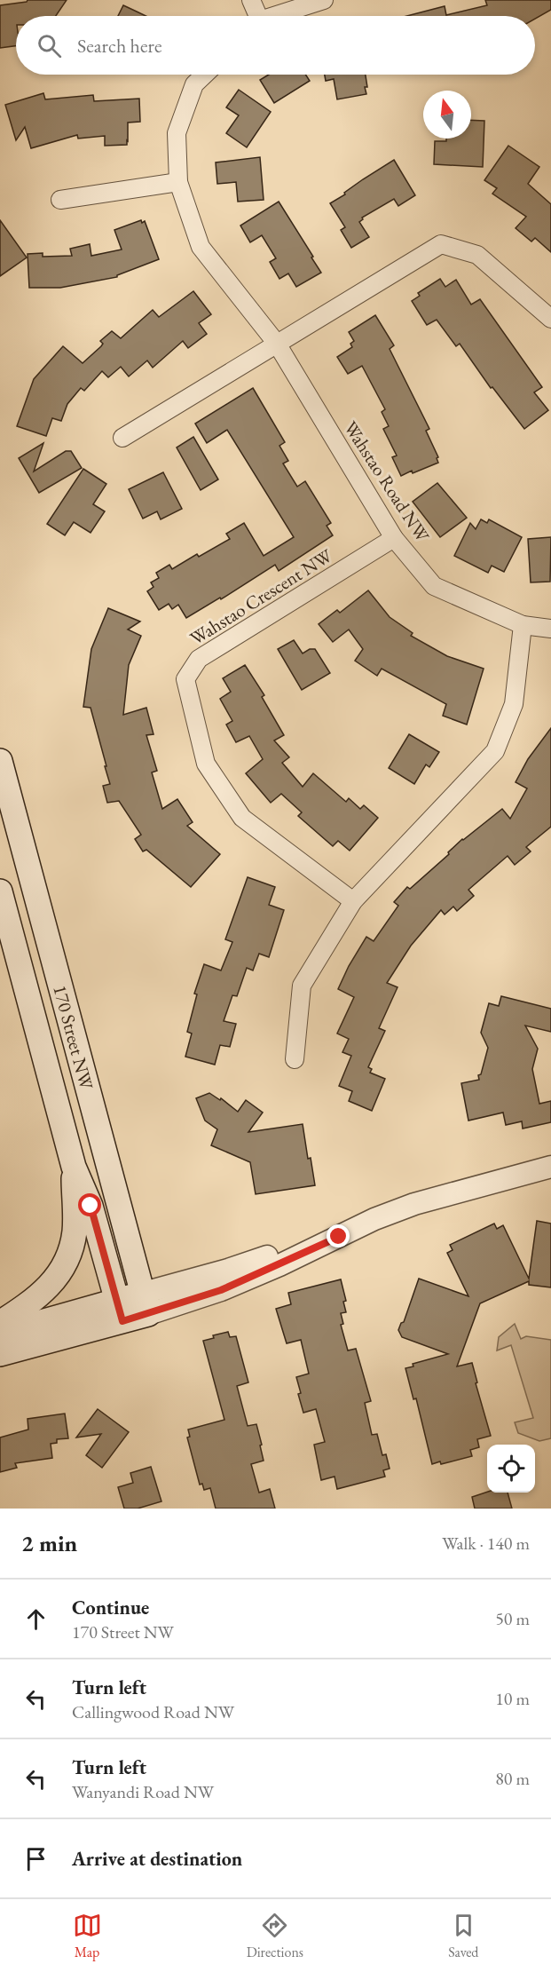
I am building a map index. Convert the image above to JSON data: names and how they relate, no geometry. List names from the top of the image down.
{
  "streets": {
    "main road": ["170 Street NW"],
    "street": ["Wahstao Road NW", "Wahstao Crescent NW"]
  },
  "crossings": [
    ["Wahstao Road NW", "Wahstao Crescent NW"]
  ],
  "north": "top",
  "page": {
    "search": "Search here",
    "heading": ["2 min", "Walk · 140 m"],
    "list": [
      ["Continue", "170 Street NW", "50 m"],
      ["Turn left", "Callingwood Road NW", "10 m"],
      ["Turn left", "Wanyandi Road NW", "80 m"],
      "Arrive at destination"
    ],
    "nav": ["Map", "Directions", "Saved"]
  }
}
